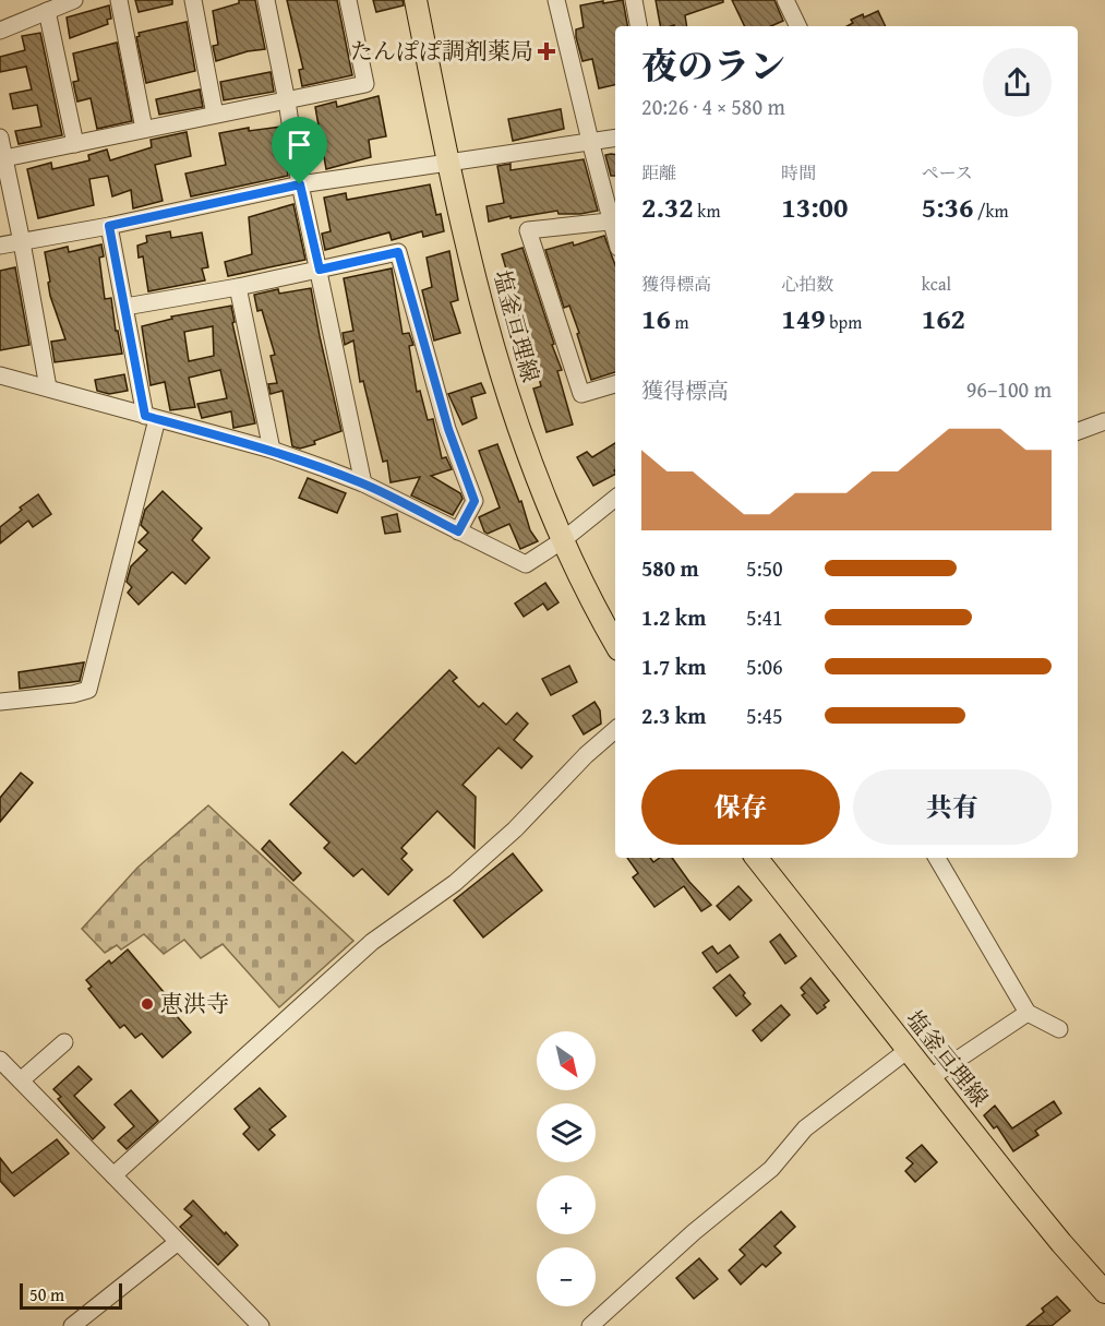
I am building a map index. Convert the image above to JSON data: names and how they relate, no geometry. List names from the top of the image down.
{
  "streets": {
    "main road": ["塩釜亘理線"]
  },
  "places": {
    "health": ["たんぽぽ調剤薬局"],
    "other": ["恵洪寺"]
  },
  "scale_bar": "50 m",
  "north": "bottom right",
  "page": {
    "heading": ["夜のラン", "20:26 · 4 × 580 m"],
    "stats": [
      ["距離", "2.32 km"],
      ["時間", "13:00"],
      ["ペース", "5:36 /km"],
      ["獲得標高", "16 m"],
      ["心拍数", "149 bpm"],
      ["kcal", "162"]
    ],
    "chart": ["獲得標高", "96–100 m"],
    "list": [
      {
        "name": "580 m",
        "note": "5:50"
      },
      {
        "name": "1.2 km",
        "note": "5:41"
      },
      {
        "name": "1.7 km",
        "note": "5:06"
      },
      {
        "name": "2.3 km",
        "note": "5:45"
      }
    ],
    "buttons": ["保存", "共有"],
    "map_buttons": ["+", "−"],
    "scale": "50 m"
  }
}
